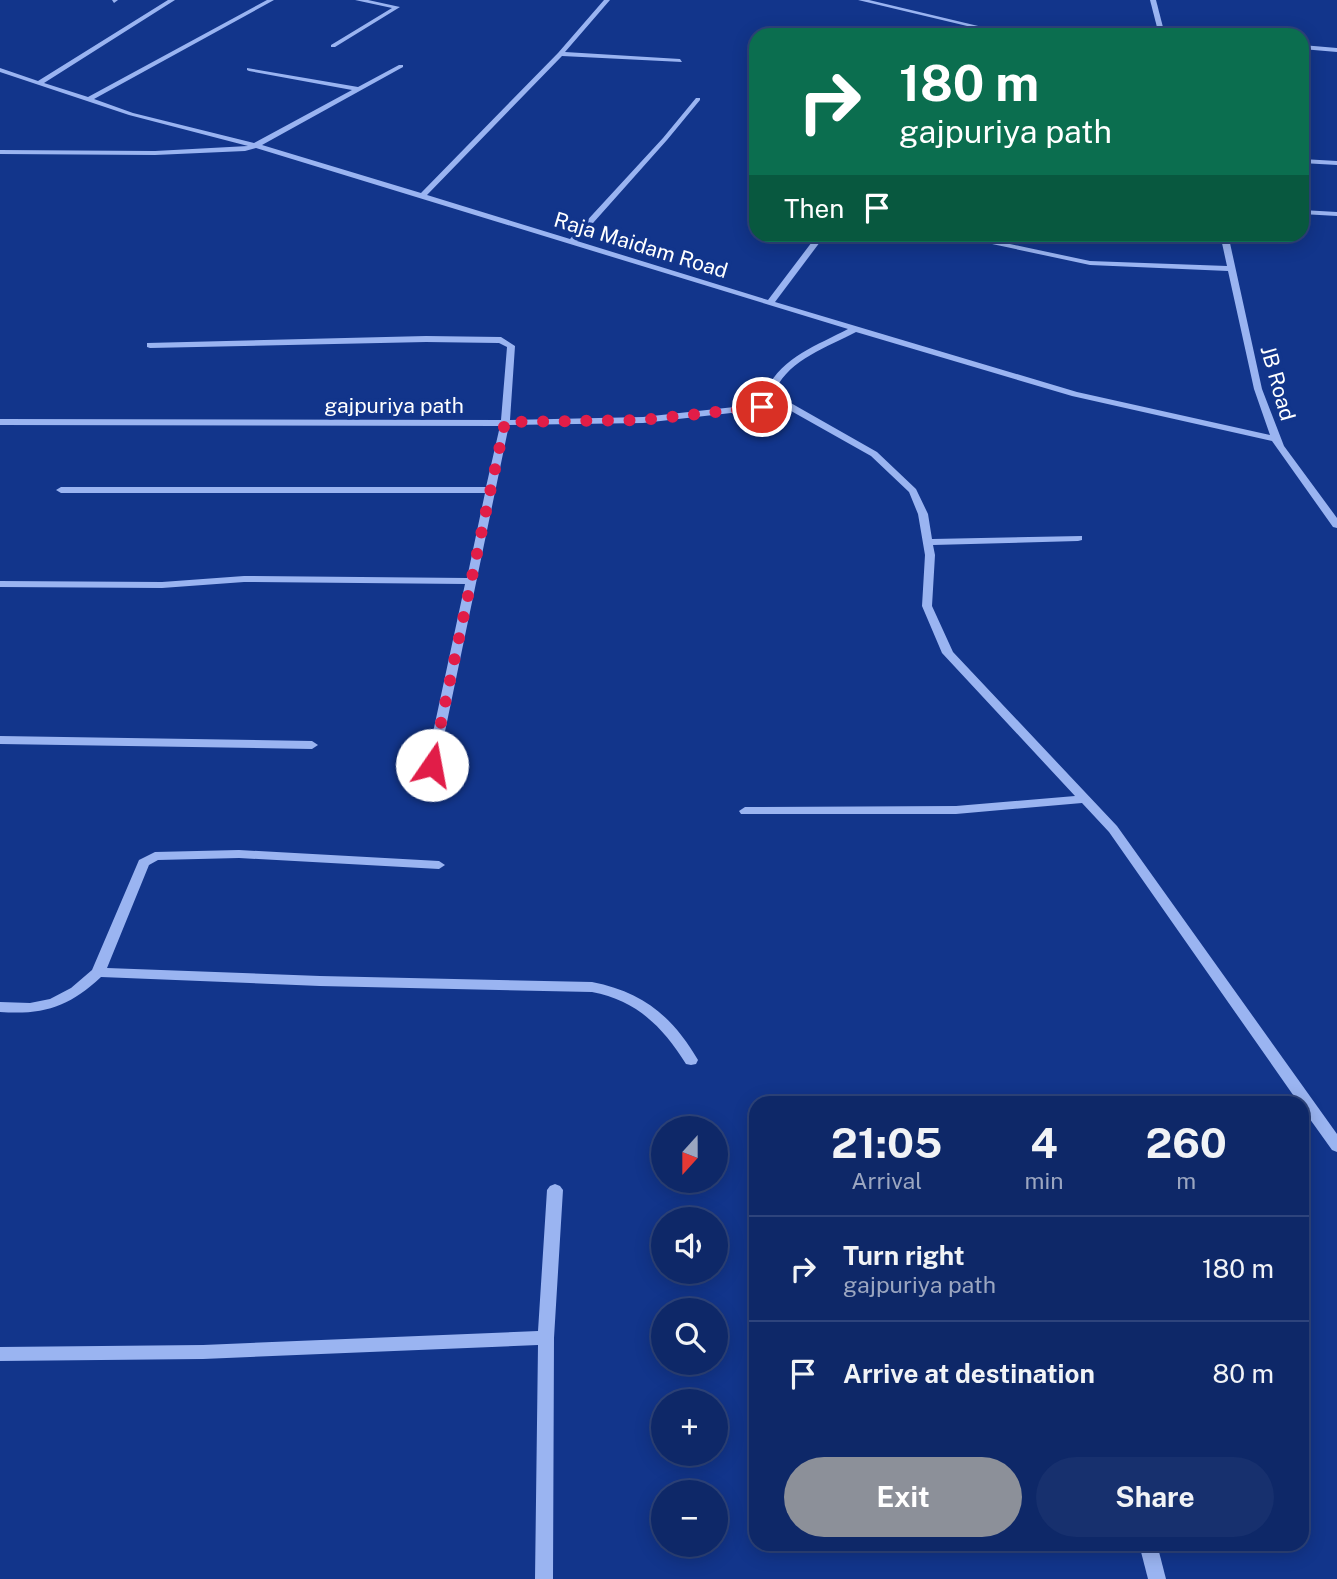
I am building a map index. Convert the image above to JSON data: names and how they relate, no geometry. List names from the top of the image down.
{
  "streets": {
    "street": ["Raja Maidam Road", "JB Road", "gajpuriya path"]
  },
  "crossings": [
    ["Raja Maidam Road", "JB Road"]
  ],
  "north": "bottom",
  "page": {
    "turn": ["180 m", "gajpuriya path"],
    "then": "Then",
    "eta": [
      "21:05",
      "Arrival",
      "4",
      "min",
      "260",
      "m"
    ],
    "map_buttons": ["+", "−"],
    "list": [
      {
        "name": "Turn right",
        "note": "gajpuriya path",
        "value": "180 m"
      },
      {
        "name": "Arrive at destination",
        "value": "80 m"
      }
    ],
    "buttons": ["Exit", "Share"]
  }
}
